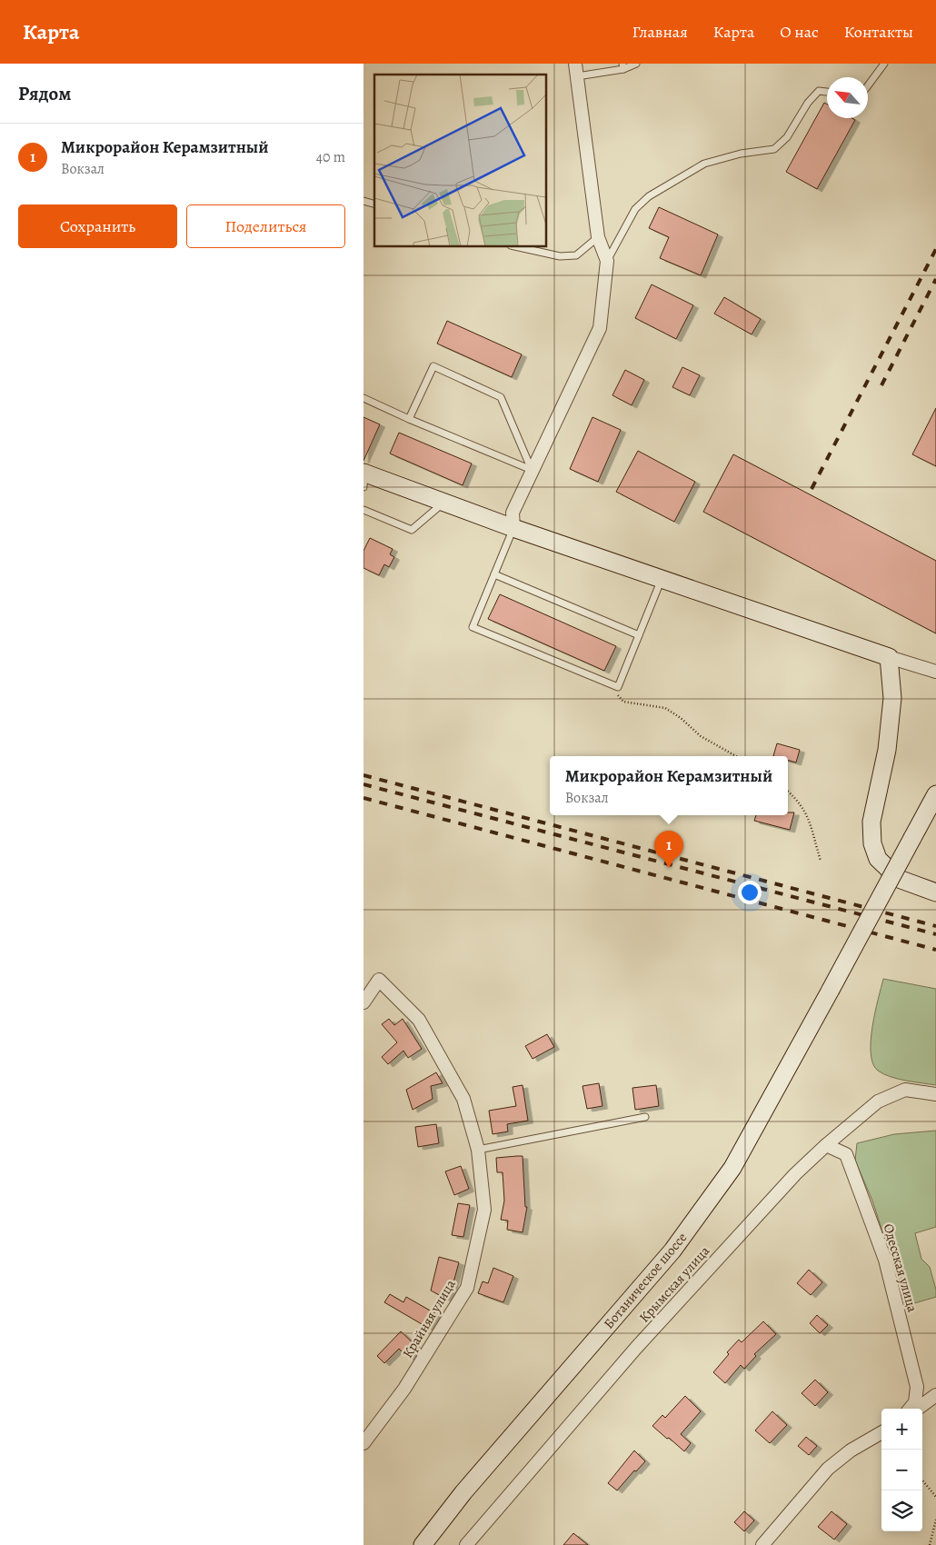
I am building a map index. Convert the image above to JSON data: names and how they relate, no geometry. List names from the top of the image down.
{
  "streets": {
    "street": [
      "Одесская улица",
      "Ботаническое шоссе",
      "Крымская улица",
      "Крайняя улица"
    ]
  },
  "crossings": [
    ["Одесская улица", "Крымская улица"]
  ],
  "north": "top left",
  "page": {
    "header": "Карта",
    "nav": [
      "Главная",
      "Карта",
      "О нас",
      "Контакты"
    ],
    "heading": "Рядом",
    "list": [
      {
        "mark": "1",
        "name": "Микрорайон Керамзитный",
        "note": "Вокзал",
        "value": "40 m"
      }
    ],
    "buttons": ["Сохранить", "Поделиться"],
    "popup": ["Микрорайон Керамзитный", "Вокзал"],
    "pins": "1",
    "map_buttons": ["+", "−"]
  }
}
